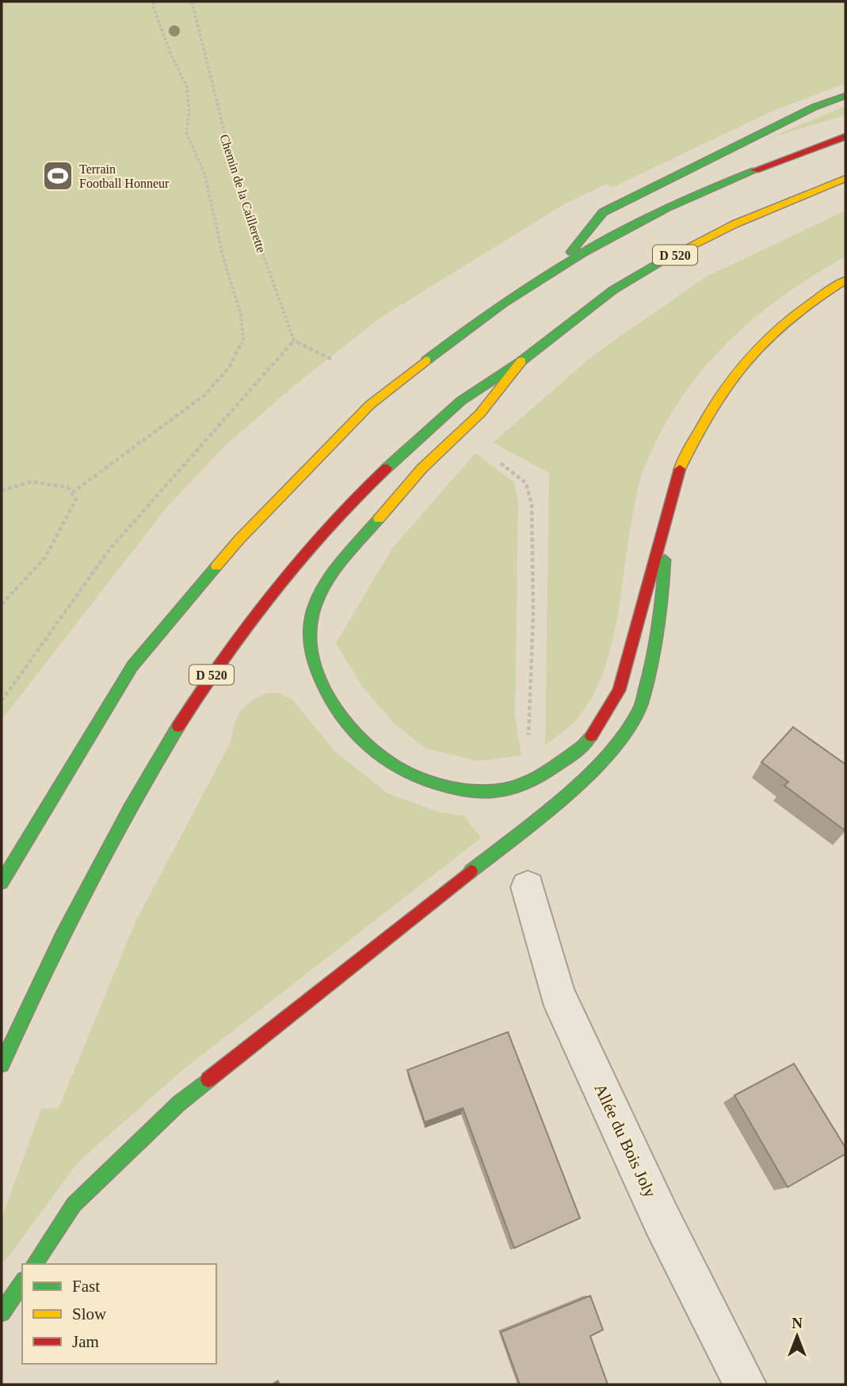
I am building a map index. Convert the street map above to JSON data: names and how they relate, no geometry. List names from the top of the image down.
{
  "streets": {
    "main road": ["D 520"],
    "street": ["Allée du Bois Joly"],
    "path": ["Chemin de la Caillerette"]
  },
  "places": {
    "sports": ["Terrain Football Honneur"]
  },
  "legend": ["Fast", "Slow", "Jam"],
  "north": "top"
}
